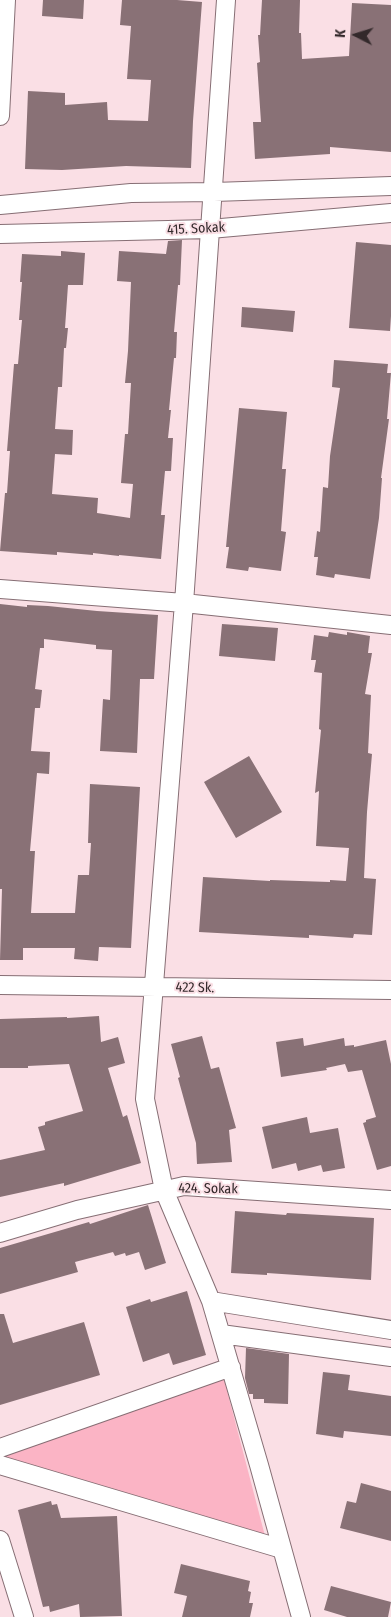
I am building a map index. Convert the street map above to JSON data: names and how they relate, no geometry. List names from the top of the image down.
{
  "streets": {
    "street": ["415. Sokak", "422 Sk.", "424. Sokak"]
  },
  "north": "left"
}
